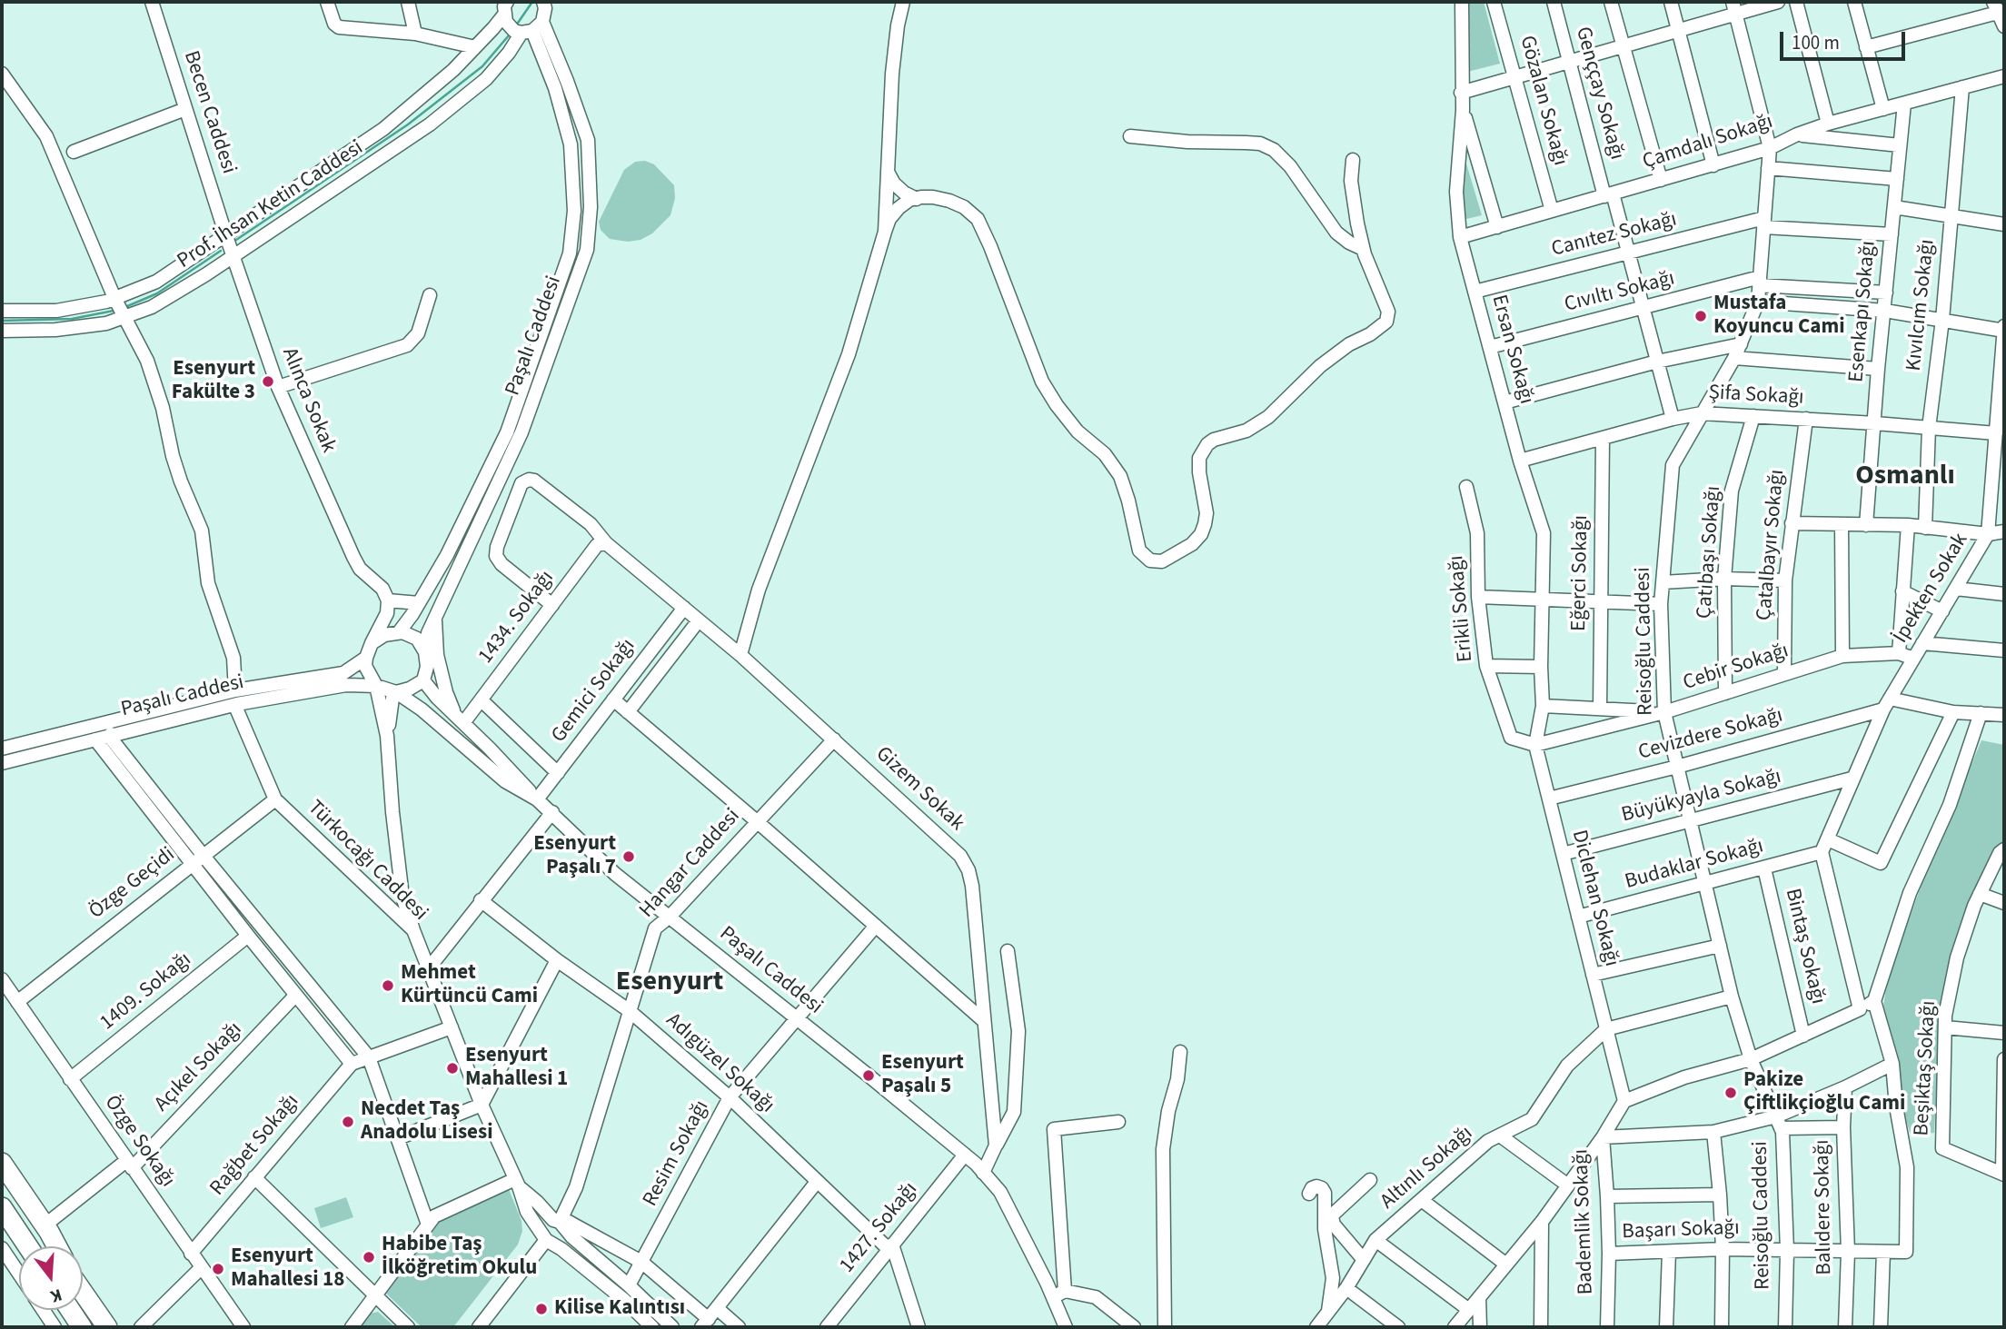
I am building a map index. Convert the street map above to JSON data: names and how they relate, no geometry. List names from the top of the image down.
{
  "streets": {
    "street": [
      "Genççay Sokağı",
      "Gözalan Sokağı",
      "Becen Caddesi",
      "Çamdalı Sokağı",
      "Prof. İhsan Ketin Caddesi",
      "Canıtez Sokağı",
      "Cıvıltı Sokağı",
      "Kıvılcım Sokağı",
      "Esenkapı Sokağı",
      "Paşalı Caddesi",
      "Ersan Sokağı",
      "Şifa Sokağı",
      "Alınca Sokak",
      "Çatalbayır Sokağı",
      "Çatıbaşı Sokağı",
      "Eğerci Sokağı",
      "İpekten Sokak",
      "Erikli Sokağı",
      "1434. Sokağı",
      "Reisoğlu Caddesi",
      "Cebir Sokağı",
      "Gemici Sokağı",
      "Cevizdere Sokağı",
      "Gizem Sokak",
      "Büyükyayla Sokağı",
      "Türkocağı Caddesi",
      "Hangar Caddesi",
      "Budaklar Sokağı",
      "Özge Geçidi",
      "Diclehan Sokağı",
      "Bintaş Sokağı",
      "1409. Sokağı",
      "Adıgüzel Sokağı",
      "Açıkel Sokağı",
      "Beşiktaş Sokağı",
      "Özge Sokağı",
      "Rağbet Sokağı",
      "Resim Sokağı",
      "Altınlı Sokağı",
      "Balıdere Sokağı",
      "Bademlik Sokağı",
      "1427. Sokağı",
      "Başarı Sokağı"
    ]
  },
  "crossings": [
    ["Genççay Sokağı", "Çamdalı Sokağı"],
    ["Genççay Sokağı", "Canıtez Sokağı"],
    ["Genççay Sokağı", "Cıvıltı Sokağı"],
    ["Genççay Sokağı", "Şifa Sokağı"],
    ["Gözalan Sokağı", "Çamdalı Sokağı"],
    ["Becen Caddesi", "Prof. İhsan Ketin Caddesi"],
    ["Becen Caddesi", "Alınca Sokak"],
    ["Çamdalı Sokağı", "Kıvılcım Sokağı"],
    ["Çamdalı Sokağı", "Esenkapı Sokağı"],
    ["Çamdalı Sokağı", "Ersan Sokağı"],
    ["Çamdalı Sokağı", "Reisoğlu Caddesi"],
    ["Prof. İhsan Ketin Caddesi", "Paşalı Caddesi"],
    ["Prof. İhsan Ketin Caddesi", "Alınca Sokak"],
    ["Canıtez Sokağı", "Esenkapı Sokağı"],
    ["Canıtez Sokağı", "Ersan Sokağı"],
    ["Canıtez Sokağı", "Reisoğlu Caddesi"],
    ["Cıvıltı Sokağı", "Esenkapı Sokağı"],
    ["Cıvıltı Sokağı", "Ersan Sokağı"],
    ["Cıvıltı Sokağı", "Reisoğlu Caddesi"],
    ["Kıvılcım Sokağı", "Şifa Sokağı"],
    ["Esenkapı Sokağı", "Şifa Sokağı"],
    ["Paşalı Caddesi", "Gemici Sokağı"],
    ["Paşalı Caddesi", "Türkocağı Caddesi"],
    ["Paşalı Caddesi", "Hangar Caddesi"],
    ["Paşalı Caddesi", "Resim Sokağı"],
    ["Paşalı Caddesi", "1427. Sokağı"],
    ["Ersan Sokağı", "Şifa Sokağı"],
    ["Ersan Sokağı", "Diclehan Sokağı"],
    ["Şifa Sokağı", "Çatalbayır Sokağı"],
    ["Şifa Sokağı", "Çatıbaşı Sokağı"],
    ["Şifa Sokağı", "Eğerci Sokağı"],
    ["Şifa Sokağı", "İpekten Sokak"],
    ["Şifa Sokağı", "Reisoğlu Caddesi"],
    ["Çatalbayır Sokağı", "Cebir Sokağı"],
    ["Çatıbaşı Sokağı", "Cebir Sokağı"],
    ["İpekten Sokak", "Cebir Sokağı"],
    ["İpekten Sokak", "Cevizdere Sokağı"],
    ["İpekten Sokak", "Büyükyayla Sokağı"],
    ["İpekten Sokak", "Budaklar Sokağı"],
    ["Erikli Sokağı", "Cebir Sokağı"],
    ["Erikli Sokağı", "Diclehan Sokağı"],
    ["1434. Sokağı", "Gizem Sokak"],
    ["Reisoğlu Caddesi", "Cebir Sokağı"],
    ["Reisoğlu Caddesi", "Cevizdere Sokağı"],
    ["Reisoğlu Caddesi", "Büyükyayla Sokağı"],
    ["Reisoğlu Caddesi", "Budaklar Sokağı"],
    ["Reisoğlu Caddesi", "Bademlik Sokağı"],
    ["Reisoğlu Caddesi", "Başarı Sokağı"],
    ["Cebir Sokağı", "Diclehan Sokağı"],
    ["Gemici Sokağı", "Gizem Sokak"],
    ["Cevizdere Sokağı", "Diclehan Sokağı"],
    ["Gizem Sokak", "Hangar Caddesi"],
    ["Büyükyayla Sokağı", "Diclehan Sokağı"],
    ["Türkocağı Caddesi", "Hangar Caddesi"],
    ["Türkocağı Caddesi", "Özge Geçidi"],
    ["Türkocağı Caddesi", "Resim Sokağı"],
    ["Hangar Caddesi", "Adıgüzel Sokağı"],
    ["Budaklar Sokağı", "Diclehan Sokağı"],
    ["Budaklar Sokağı", "Bintaş Sokağı"],
    ["Özge Geçidi", "Özge Sokağı"],
    ["Diclehan Sokağı", "Altınlı Sokağı"],
    ["1409. Sokağı", "Özge Sokağı"],
    ["Adıgüzel Sokağı", "Resim Sokağı"],
    ["Adıgüzel Sokağı", "1427. Sokağı"],
    ["Açıkel Sokağı", "Özge Sokağı"],
    ["Özge Sokağı", "Rağbet Sokağı"],
    ["Balıdere Sokağı", "Başarı Sokağı"],
    ["Bademlik Sokağı", "Başarı Sokağı"]
  ],
  "districts": ["Osmanlı", "Esenyurt"],
  "places": [
    "Mustafa Koyuncu Cami",
    "Esenyurt Fakülte 3",
    "Esenyurt Paşalı 7",
    "Mehmet Kürtüncü Cami",
    "Esenyurt Mahallesi 1",
    "Esenyurt Paşalı 5",
    "Pakize Çiftlikçioğlu Cami",
    "Necdet Taş Anadolu Lisesi",
    "Habibe Taş İlköğretim Okulu",
    "Esenyurt Mahallesi 18",
    "Kilise Kalıntısı"
  ],
  "scale_bar": "100 m",
  "north": "bottom"
}
